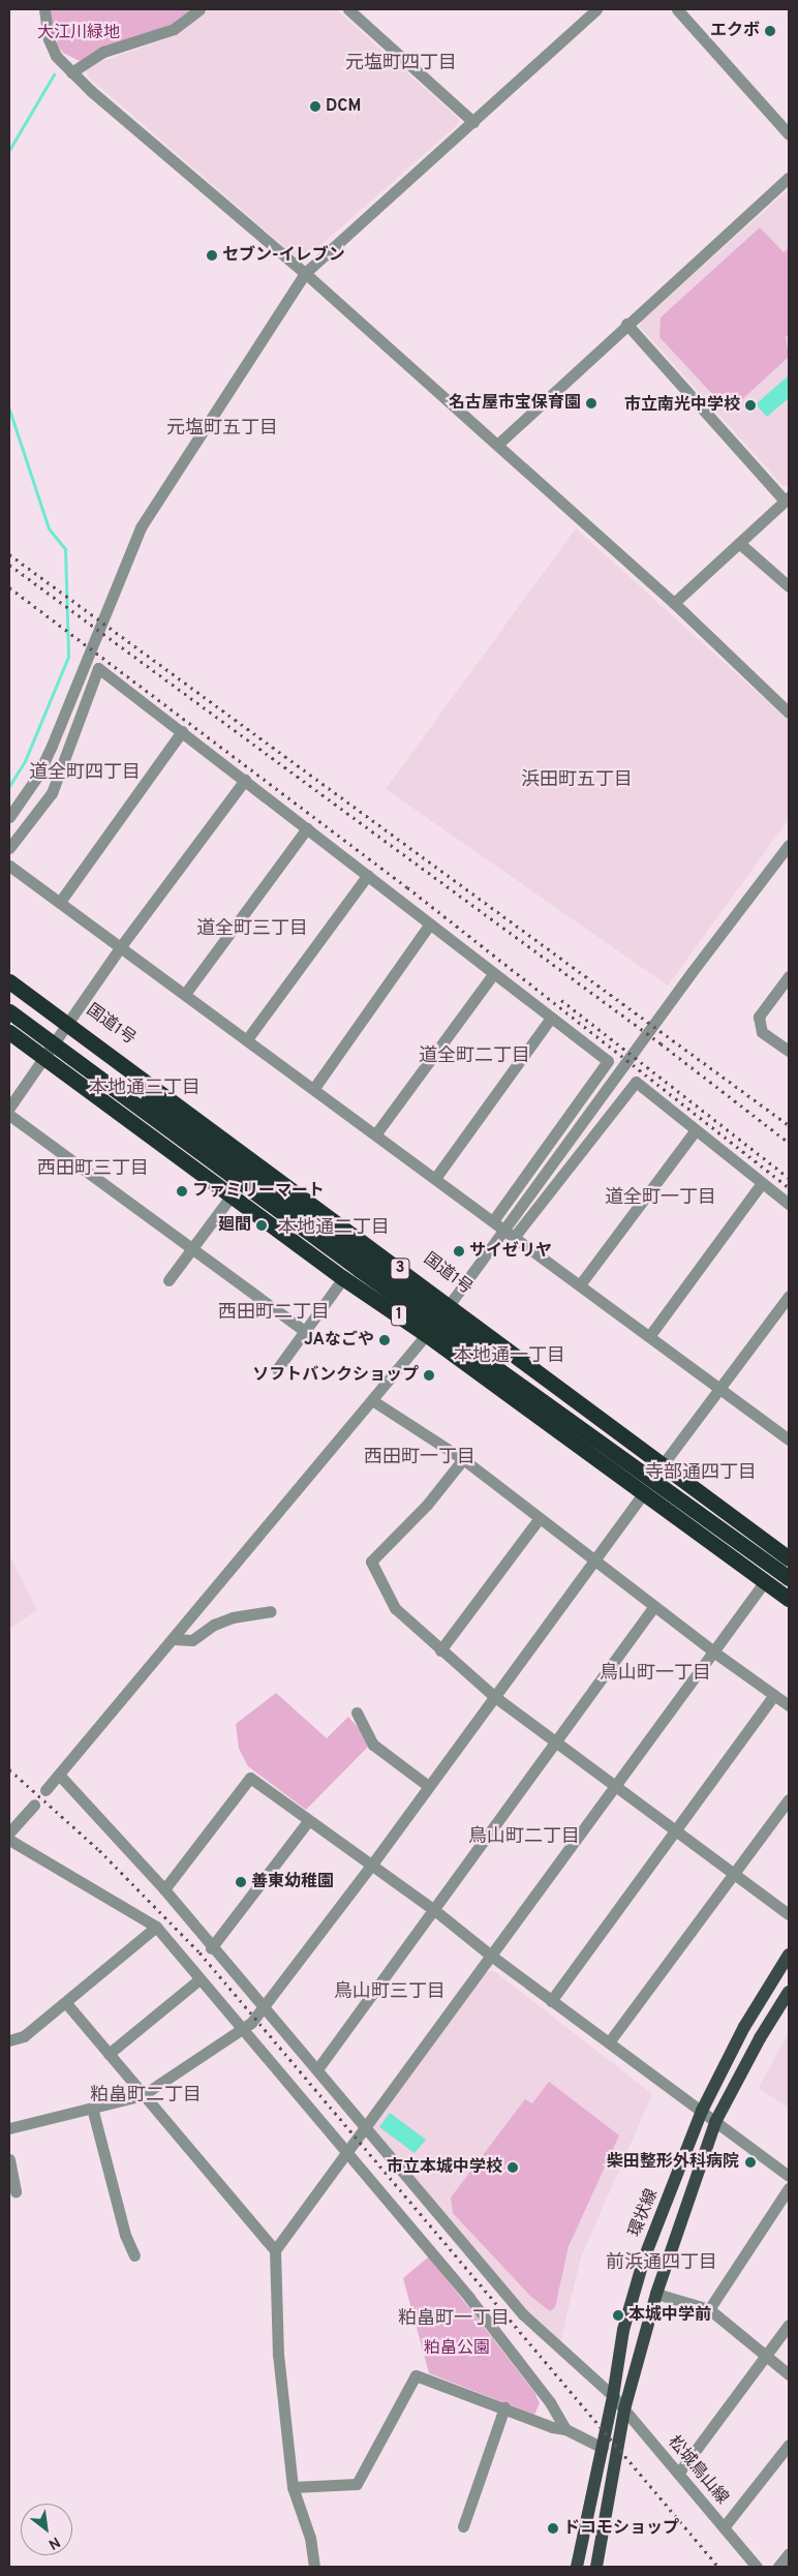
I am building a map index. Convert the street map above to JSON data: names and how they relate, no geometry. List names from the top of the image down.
{
  "streets": {
    "highway": ["国道1号", "3", "1"],
    "main road": ["環状線"],
    "street": ["松城鳥山線"]
  },
  "crossings": [
    ["環状線", "松城鳥山線"]
  ],
  "districts": [
    "元塩町四丁目",
    "元塩町五丁目",
    "道全町四丁目",
    "浜田町五丁目",
    "道全町三丁目",
    "道全町二丁目",
    "本地通三丁目",
    "西田町三丁目",
    "道全町一丁目",
    "本地通二丁目",
    "西田町二丁目",
    "本地通一丁目",
    "西田町一丁目",
    "寺部通四丁目",
    "鳥山町一丁目",
    "鳥山町二丁目",
    "鳥山町三丁目",
    "粕畠町二丁目",
    "前浜通四丁目",
    "粕畠町一丁目"
  ],
  "parks": ["大江川緑地", "粕畠公園"],
  "places": [
    "エクボ",
    "DCM",
    "セブン-イレブン",
    "名古屋市宝保育園",
    "市立南光中学校",
    "ファミリーマート",
    "廻間",
    "サイゼリヤ",
    "JAなごや",
    "ソフトバンクショップ",
    "善東幼稚園",
    "柴田整形外科病院",
    "市立本城中学校",
    "本城中学前",
    "ドコモショップ"
  ],
  "north": "bottom right"
}
